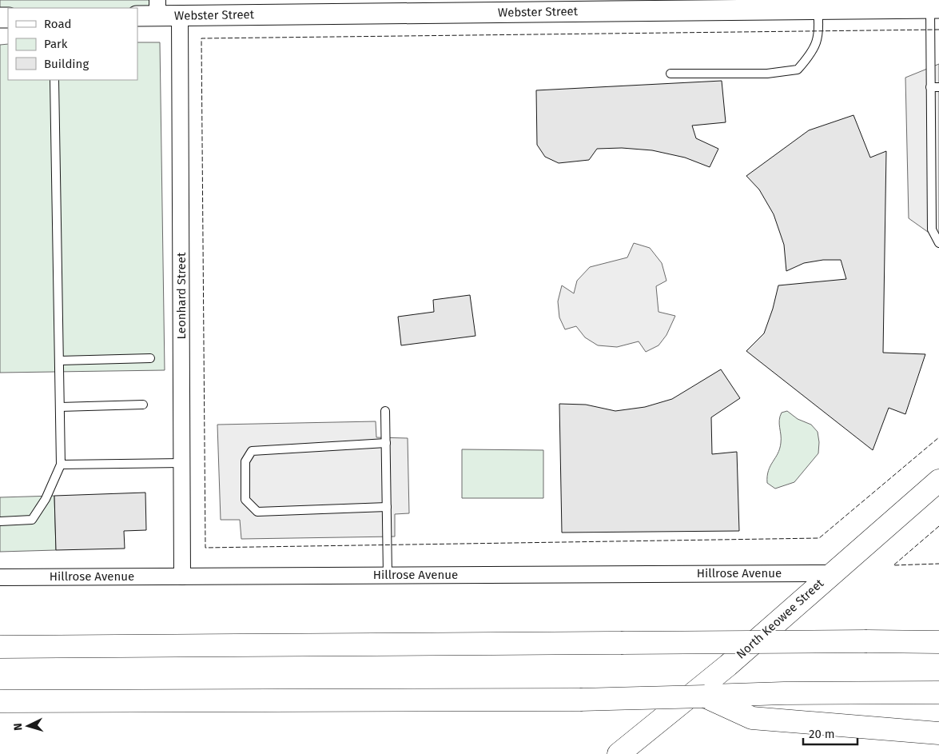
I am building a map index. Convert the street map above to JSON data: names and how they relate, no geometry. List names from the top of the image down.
{
  "streets": {
    "main road": ["North Keowee Street"],
    "street": ["Webster Street", "Leonhard Street", "Hillrose Avenue"]
  },
  "crossings": [
    ["Webster Street", "Leonhard Street"],
    ["Leonhard Street", "Hillrose Avenue"],
    ["Hillrose Avenue", "North Keowee Street"]
  ],
  "legend": ["Road", "Park", "Building"],
  "scale_bar": "20 m",
  "north": "left"
}
